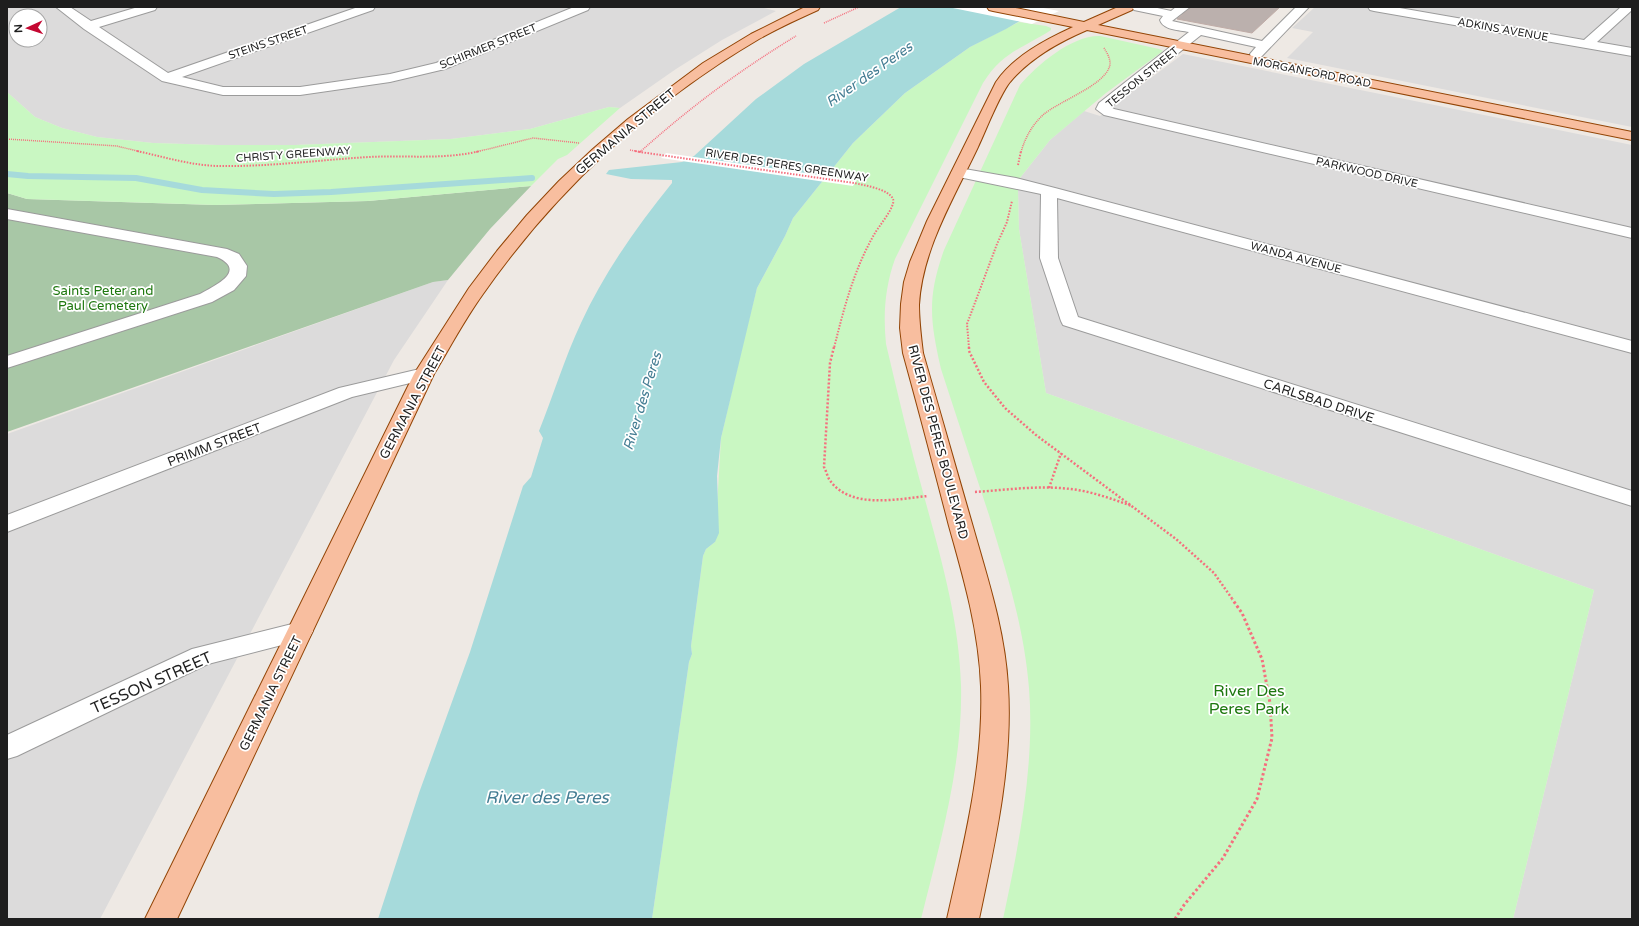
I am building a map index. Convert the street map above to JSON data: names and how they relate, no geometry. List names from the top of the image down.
{
  "streets": {
    "main road": ["MORGANFORD ROAD", "GERMANIA STREET", "RIVER DES PERES BOULEVARD"],
    "street": [
      "ADKINS AVENUE",
      "STEINS STREET",
      "SCHIRMER STREET",
      "TESSON STREET",
      "PARKWOOD DRIVE",
      "WANDA AVENUE",
      "CARLSBAD DRIVE",
      "PRIMM STREET"
    ],
    "path": ["CHRISTY GREENWAY", "RIVER DES PERES GREENWAY"]
  },
  "crossings": [
    ["STEINS STREET", "SCHIRMER STREET"],
    ["MORGANFORD ROAD", "TESSON STREET"],
    ["MORGANFORD ROAD", "RIVER DES PERES BOULEVARD"],
    ["TESSON STREET", "GERMANIA STREET"],
    ["TESSON STREET", "PARKWOOD DRIVE"],
    ["GERMANIA STREET", "PRIMM STREET"],
    ["WANDA AVENUE", "CARLSBAD DRIVE"],
    ["WANDA AVENUE", "RIVER DES PERES BOULEVARD"]
  ],
  "water": ["River des Peres"],
  "parks": ["Saints Peter and Paul Cemetery", "River Des Peres Park"],
  "north": "left"
}
